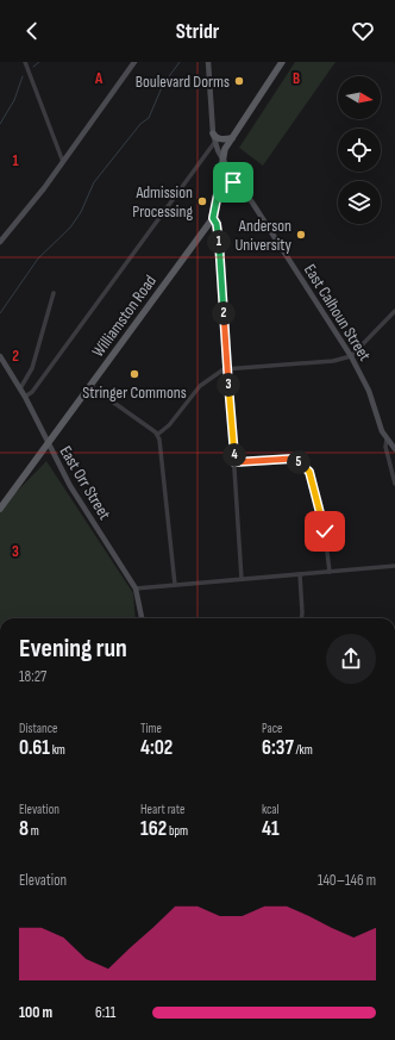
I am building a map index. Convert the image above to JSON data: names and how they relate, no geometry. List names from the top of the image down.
{
  "streets": {
    "main road": ["Williamston Road"],
    "street": ["East Calhoun Street", "East Orr Street"]
  },
  "crossings": [
    ["East Calhoun Street", "Williamston Road"],
    ["Williamston Road", "East Orr Street"]
  ],
  "places": [
    "Boulevard Dorms",
    "Admission Processing",
    "Anderson University",
    "Stringer Commons"
  ],
  "north": "right",
  "page": {
    "header": "Stridr",
    "pins": [
      "1",
      "2",
      "3",
      "4",
      "5"
    ],
    "heading": ["Evening run", "18:27"],
    "stats": [
      ["Distance", "0.61 km"],
      ["Time", "4:02"],
      ["Pace", "6:37 /km"],
      ["Elevation", "8 m"],
      ["Heart rate", "162 bpm"],
      ["kcal", "41"]
    ],
    "chart": ["Elevation", "140–146 m"],
    "list": [
      {
        "name": "100 m",
        "note": "6:11"
      }
    ]
  },
  "grid": {
    "columns": ["A", "B"],
    "rows": ["1", "2", "3"]
  }
}
